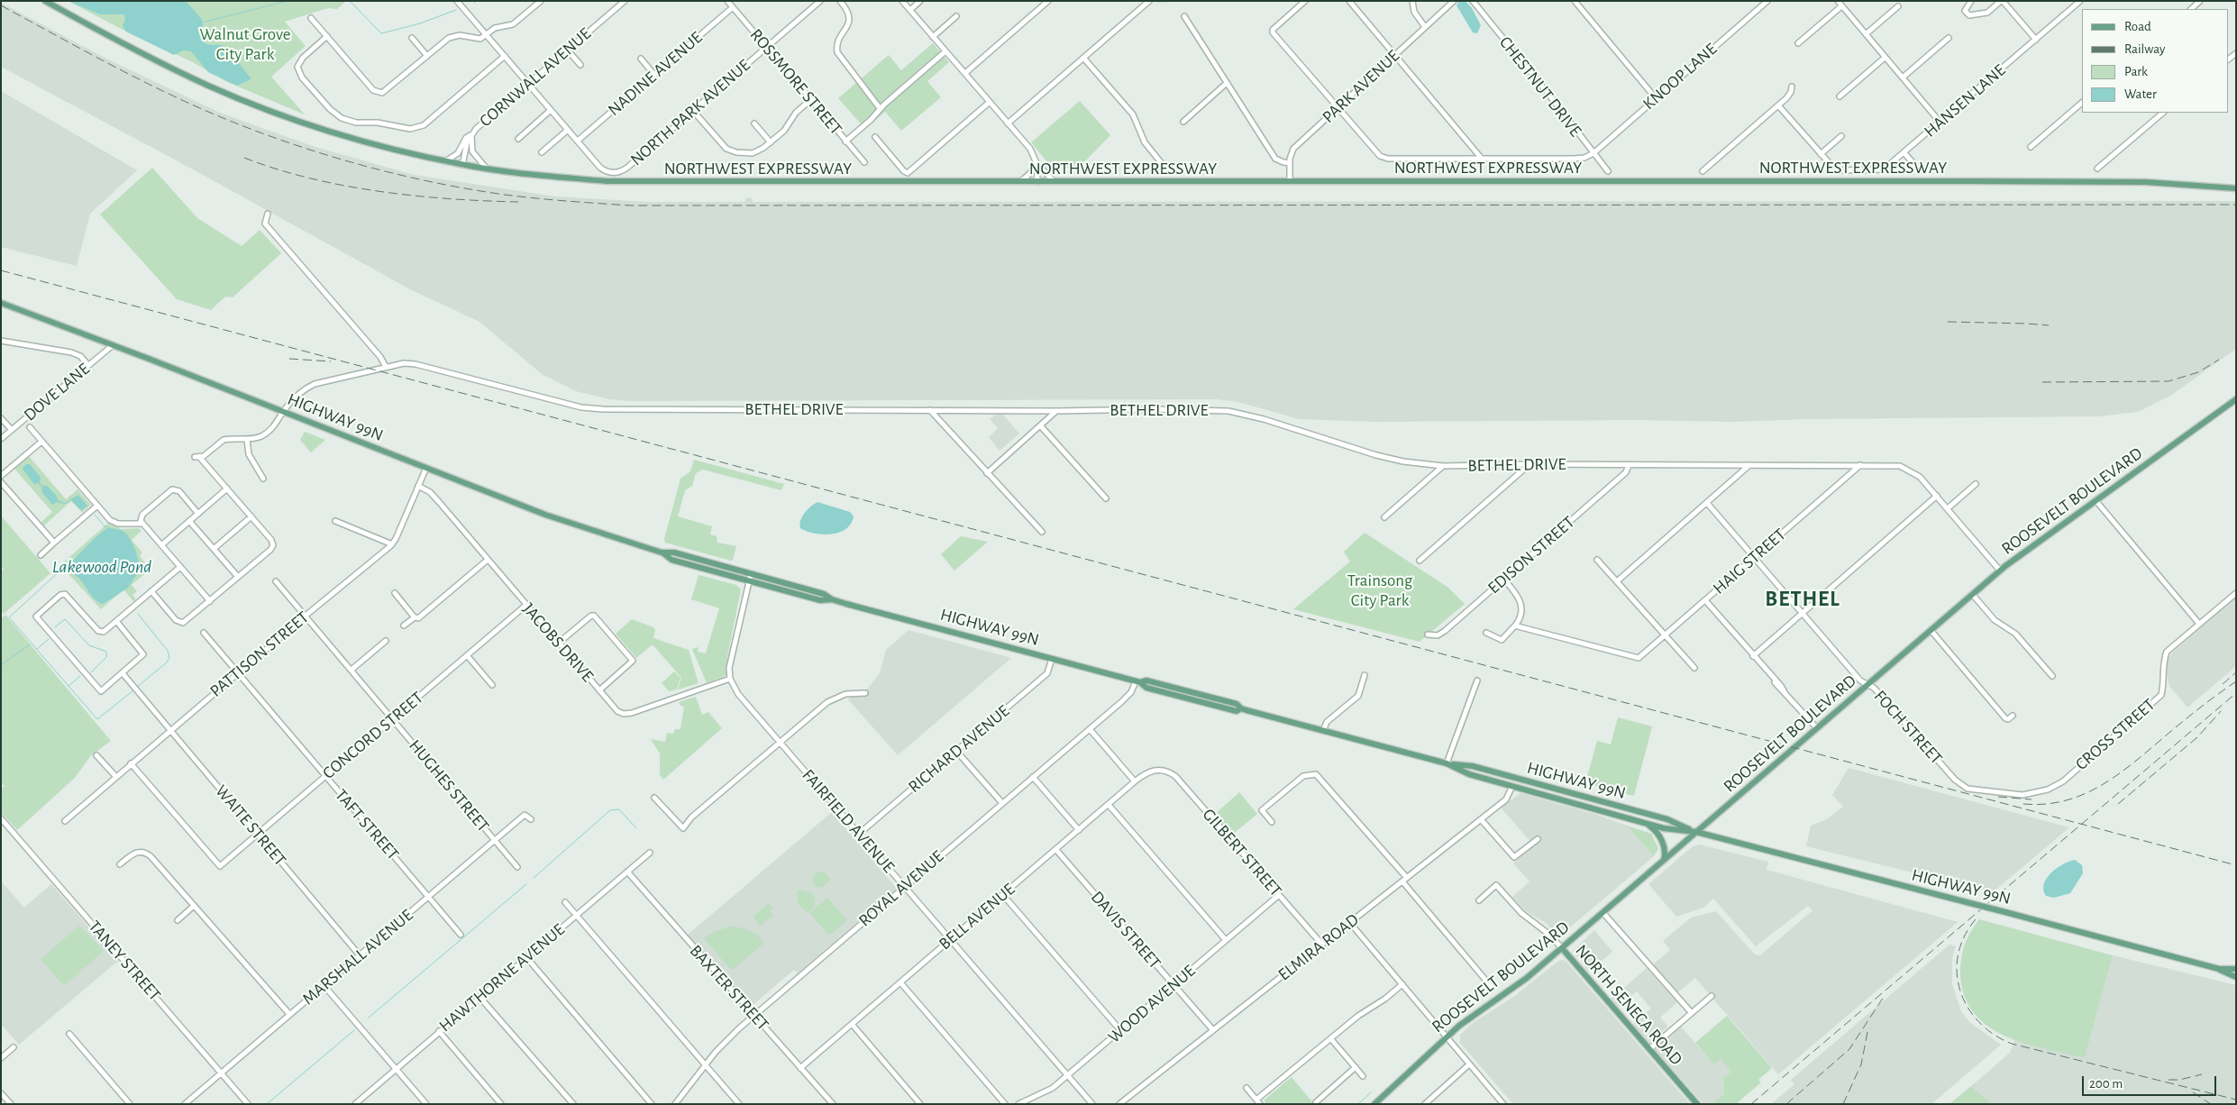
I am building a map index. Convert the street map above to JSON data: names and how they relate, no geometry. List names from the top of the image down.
{
  "streets": {
    "main road": [
      "NORTHWEST EXPRESSWAY",
      "HIGHWAY 99N",
      "ROOSEVELT BOULEVARD",
      "NORTH SENECA ROAD"
    ],
    "street": [
      "NADINE AVENUE",
      "KNOOP LANE",
      "CORNWALL AVENUE",
      "ROSSMORE STREET",
      "PARK AVENUE",
      "CHESTNUT DRIVE",
      "HANSEN LANE",
      "NORTH PARK AVENUE",
      "DOVE LANE",
      "BETHEL DRIVE",
      "EDISON STREET",
      "HAIG STREET",
      "JACOBS DRIVE",
      "PATTISON STREET",
      "FOCH STREET",
      "CROSS STREET",
      "CONCORD STREET",
      "RICHARD AVENUE",
      "HUGHES STREET",
      "FAIRFIELD AVENUE",
      "TAFT STREET",
      "WAITE STREET",
      "GILBERT STREET",
      "ROYAL AVENUE",
      "BELL AVENUE",
      "DAVIS STREET",
      "ELMIRA ROAD",
      "MARSHALL AVENUE",
      "TANEY STREET",
      "HAWTHORNE AVENUE",
      "BAXTER STREET",
      "WOOD AVENUE"
    ]
  },
  "crossings": [
    ["NADINE AVENUE", "ROSSMORE STREET"],
    ["NADINE AVENUE", "NORTH PARK AVENUE"],
    ["KNOOP LANE", "CHESTNUT DRIVE"],
    ["CORNWALL AVENUE", "NORTH PARK AVENUE"],
    ["CORNWALL AVENUE", "NORTHWEST EXPRESSWAY"],
    ["ROSSMORE STREET", "NORTH PARK AVENUE"],
    ["PARK AVENUE", "NORTHWEST EXPRESSWAY"],
    ["DOVE LANE", "HIGHWAY 99N"],
    ["BETHEL DRIVE", "HIGHWAY 99N"],
    ["BETHEL DRIVE", "ROOSEVELT BOULEVARD"],
    ["BETHEL DRIVE", "EDISON STREET"],
    ["BETHEL DRIVE", "HAIG STREET"],
    ["HIGHWAY 99N", "ROOSEVELT BOULEVARD"],
    ["HIGHWAY 99N", "PATTISON STREET"],
    ["HIGHWAY 99N", "RICHARD AVENUE"],
    ["HIGHWAY 99N", "ROYAL AVENUE"],
    ["HIGHWAY 99N", "ELMIRA ROAD"],
    ["ROOSEVELT BOULEVARD", "FOCH STREET"],
    ["ROOSEVELT BOULEVARD", "NORTH SENECA ROAD"],
    ["HAIG STREET", "FOCH STREET"],
    ["JACOBS DRIVE", "PATTISON STREET"],
    ["JACOBS DRIVE", "CONCORD STREET"],
    ["JACOBS DRIVE", "FAIRFIELD AVENUE"],
    ["PATTISON STREET", "CONCORD STREET"],
    ["PATTISON STREET", "HUGHES STREET"],
    ["PATTISON STREET", "TAFT STREET"],
    ["PATTISON STREET", "WAITE STREET"],
    ["FOCH STREET", "CROSS STREET"],
    ["CONCORD STREET", "HUGHES STREET"],
    ["CONCORD STREET", "TAFT STREET"],
    ["CONCORD STREET", "WAITE STREET"],
    ["RICHARD AVENUE", "FAIRFIELD AVENUE"],
    ["HUGHES STREET", "MARSHALL AVENUE"],
    ["FAIRFIELD AVENUE", "ROYAL AVENUE"],
    ["FAIRFIELD AVENUE", "BELL AVENUE"],
    ["FAIRFIELD AVENUE", "WOOD AVENUE"],
    ["TAFT STREET", "MARSHALL AVENUE"],
    ["WAITE STREET", "MARSHALL AVENUE"],
    ["GILBERT STREET", "BELL AVENUE"],
    ["GILBERT STREET", "ELMIRA ROAD"],
    ["GILBERT STREET", "WOOD AVENUE"],
    ["ROYAL AVENUE", "BAXTER STREET"],
    ["BELL AVENUE", "DAVIS STREET"],
    ["BELL AVENUE", "BAXTER STREET"],
    ["DAVIS STREET", "ELMIRA ROAD"],
    ["DAVIS STREET", "WOOD AVENUE"],
    ["MARSHALL AVENUE", "TANEY STREET"],
    ["HAWTHORNE AVENUE", "BAXTER STREET"]
  ],
  "districts": ["BETHEL"],
  "water": ["Lakewood Pond"],
  "parks": ["Walnut Grove City Park", "Trainsong City Park"],
  "legend": [
    "Road",
    "Railway",
    "Park",
    "Water"
  ],
  "scale_bar": "200 m"
}
